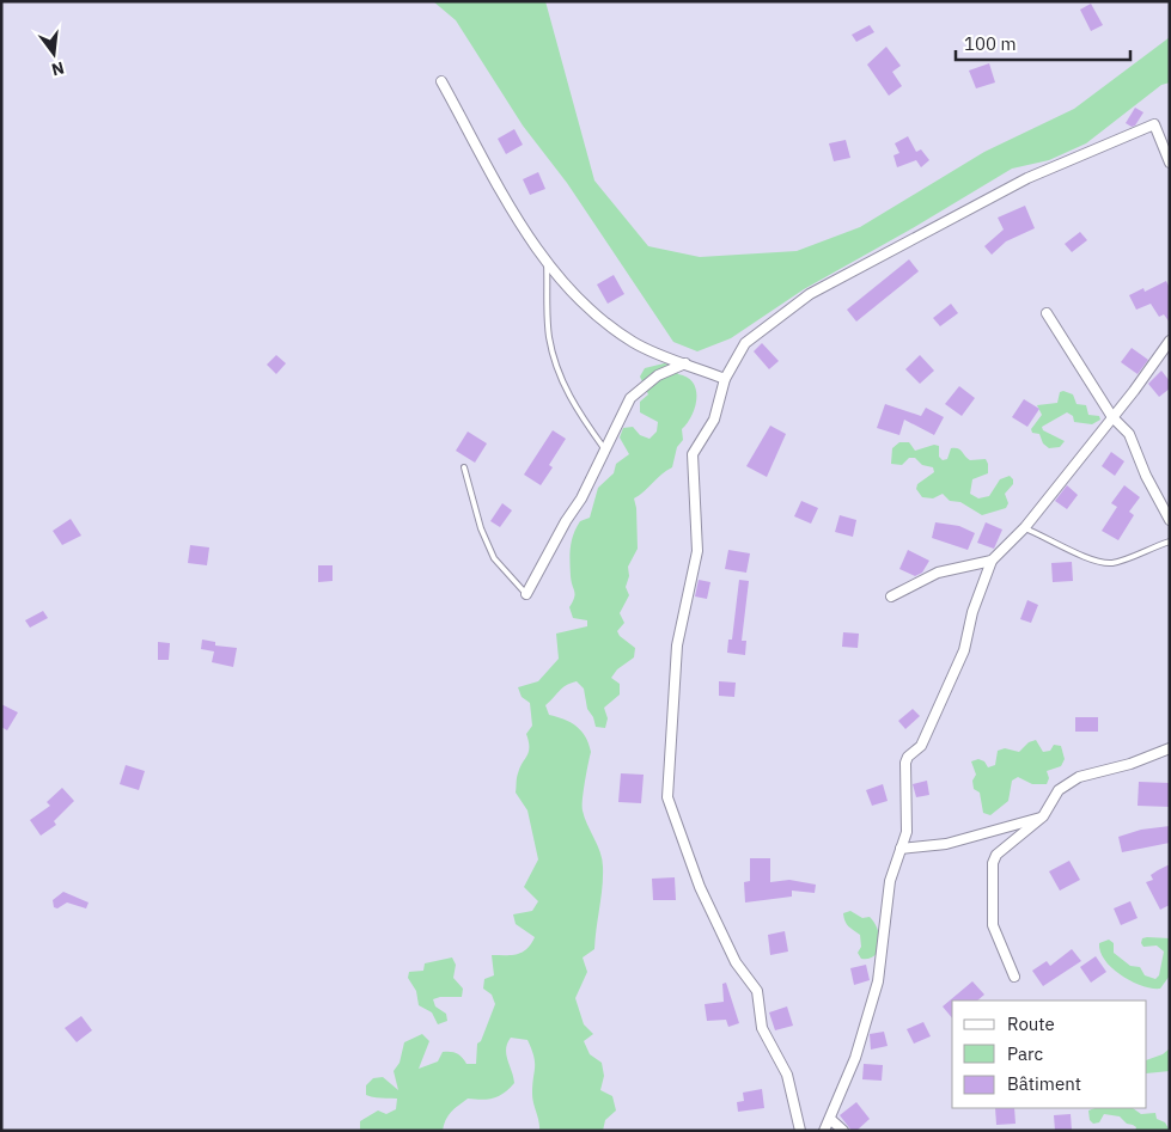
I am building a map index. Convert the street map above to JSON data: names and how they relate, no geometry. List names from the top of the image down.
{
  "legend": ["Route", "Parc", "Bâtiment"],
  "scale_bar": "100 m",
  "north": "bottom"
}
